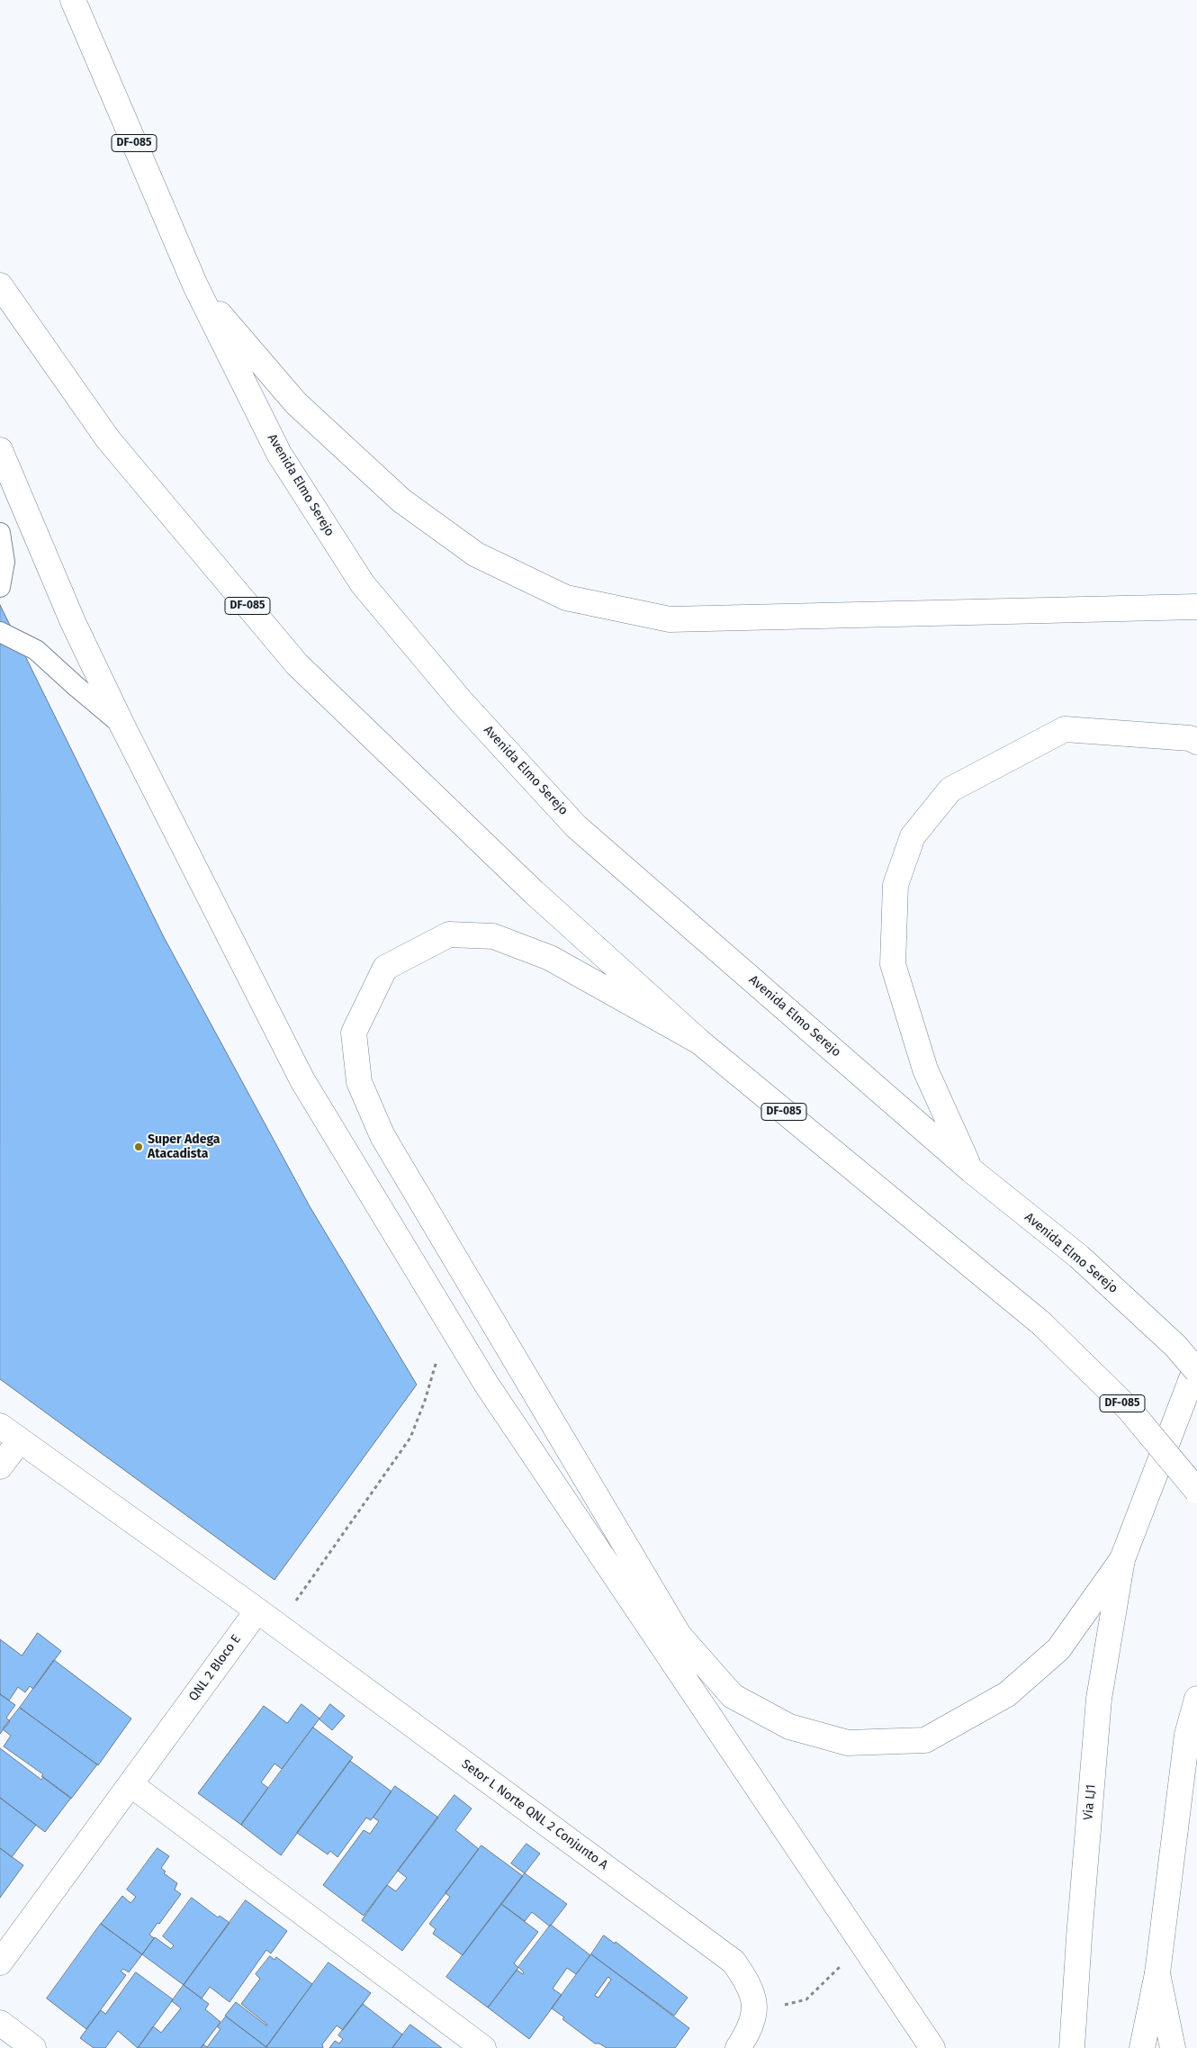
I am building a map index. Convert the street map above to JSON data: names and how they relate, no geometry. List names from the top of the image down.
{
  "streets": {
    "main road": [
      "DF-085",
      "Avenida Elmo Serejo",
      "QNL 2 Bloco E",
      "Via LJ1",
      "Setor L Norte QNL 2 Conjunto A"
    ]
  },
  "crossings": [
    ["QNL 2 Bloco E", "Setor L Norte QNL 2 Conjunto A"]
  ],
  "places": ["Super Adega Atacadista"]
}
